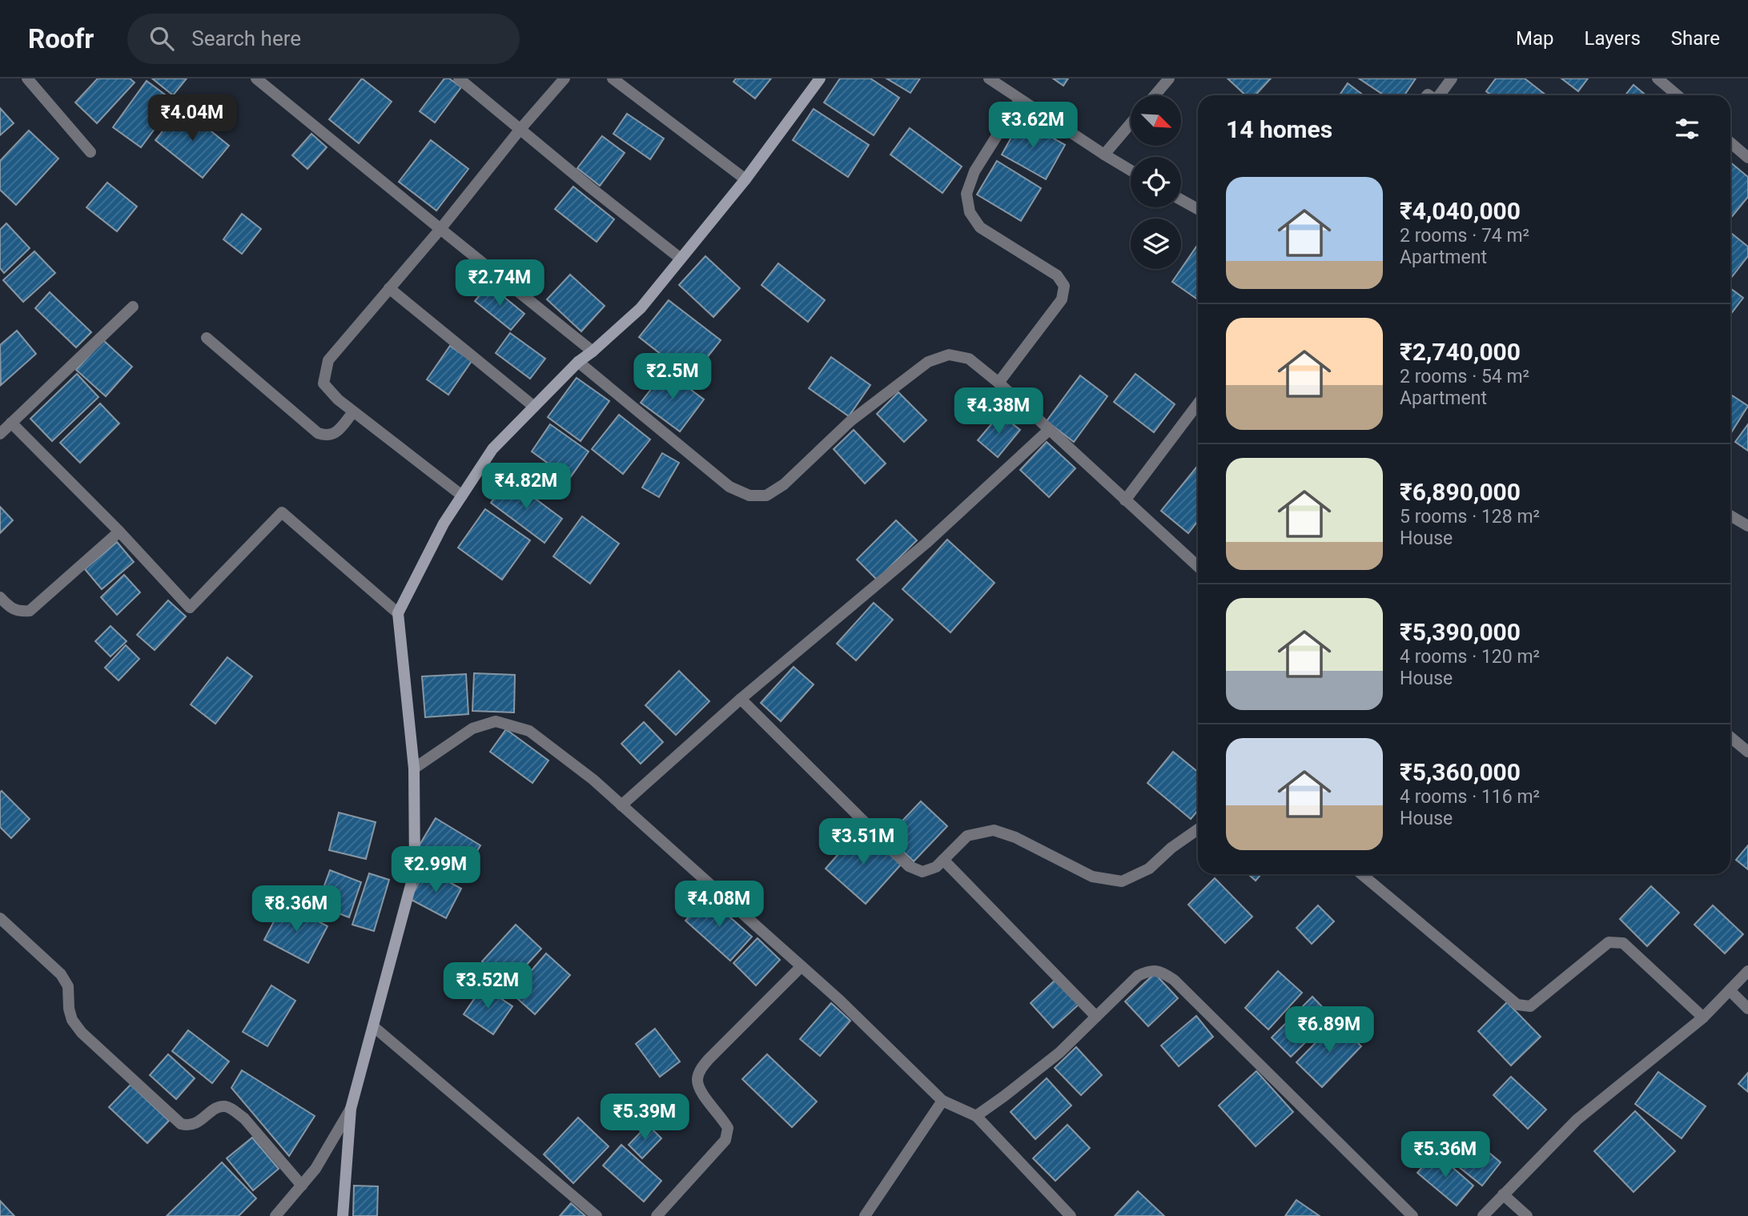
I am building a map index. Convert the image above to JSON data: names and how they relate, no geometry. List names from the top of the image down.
{
  "north": "bottom right",
  "page": {
    "header": "Roofr",
    "search": "Search here",
    "nav": ["Map", "Layers", "Share"],
    "price": [
      "₹4.04M",
      "₹3.62M",
      "₹2.74M",
      "₹2.5M",
      "₹4.38M",
      "₹4.82M",
      "₹3.51M",
      "₹2.99M",
      "₹4.08M",
      "₹8.36M",
      "₹3.52M",
      "₹6.89M",
      "₹5.39M",
      "₹5.36M"
    ],
    "heading": "14 homes",
    "list": [
      {
        "name": "₹4,040,000",
        "note": "2 rooms · 74 m² · Apartment"
      },
      {
        "name": "₹2,740,000",
        "note": "2 rooms · 54 m² · Apartment"
      },
      {
        "name": "₹6,890,000",
        "note": "5 rooms · 128 m² · House"
      },
      {
        "name": "₹5,390,000",
        "note": "4 rooms · 120 m² · House"
      },
      {
        "name": "₹5,360,000",
        "note": "4 rooms · 116 m² · House"
      }
    ]
  }
}
